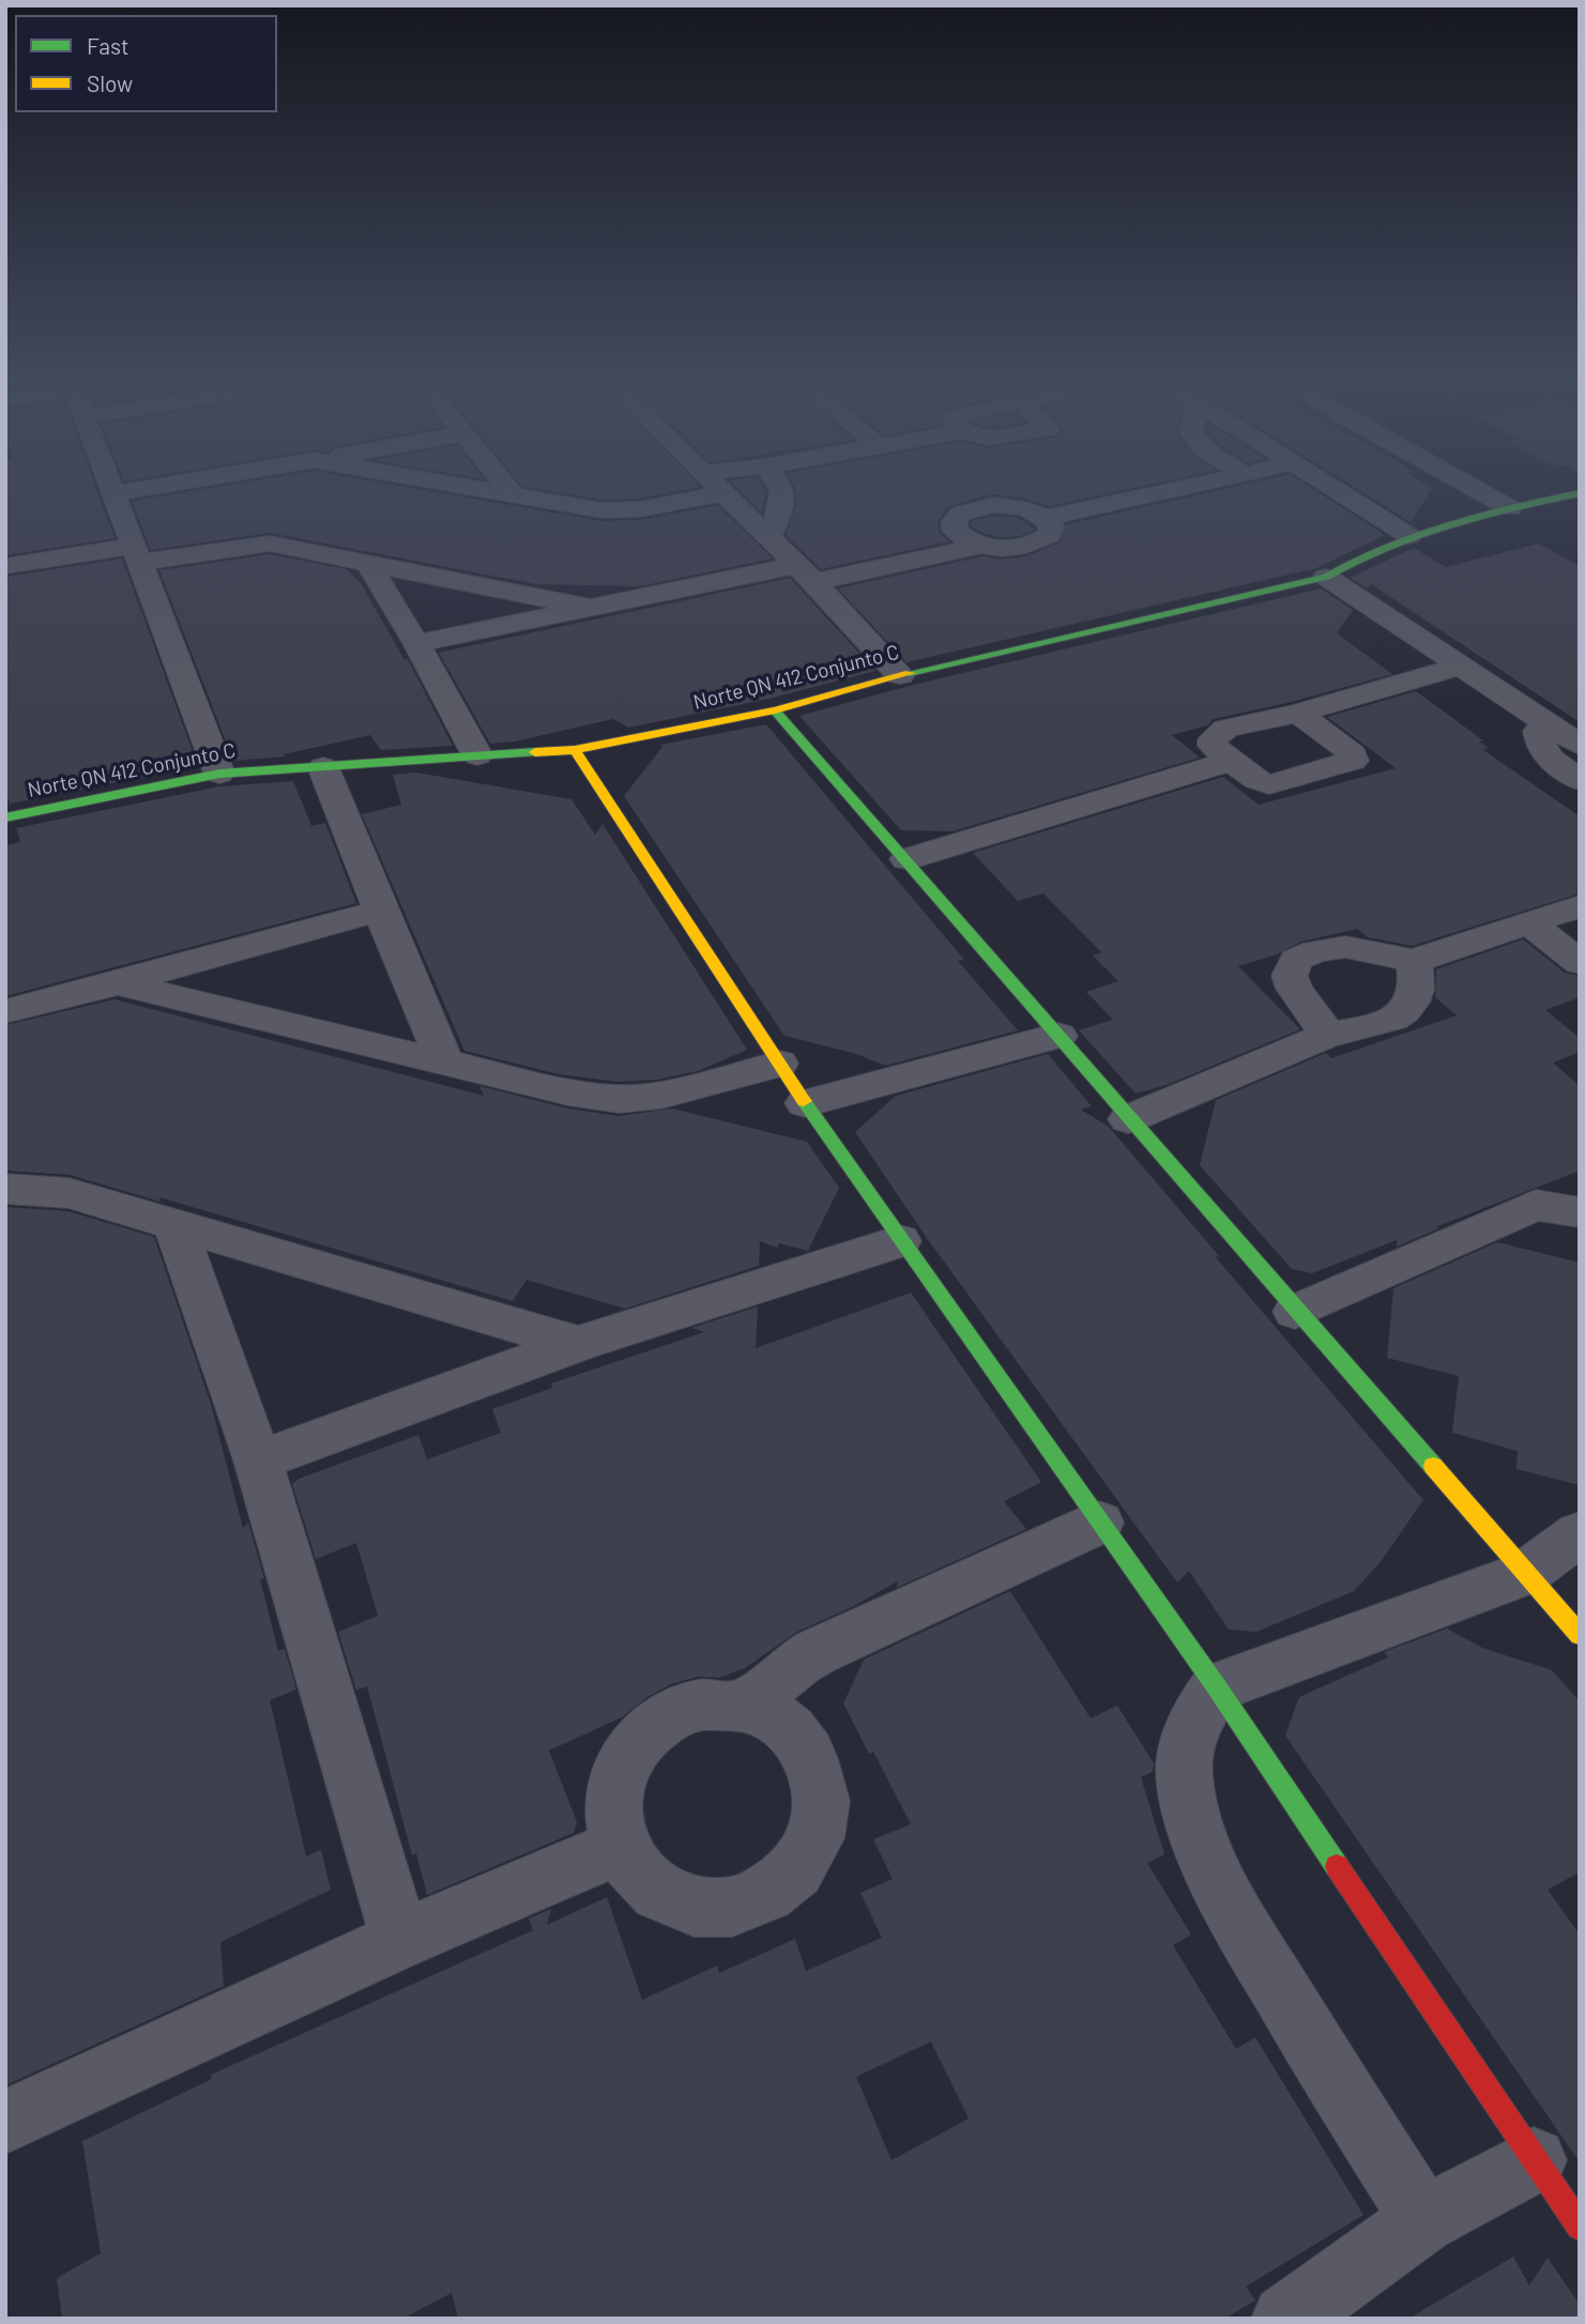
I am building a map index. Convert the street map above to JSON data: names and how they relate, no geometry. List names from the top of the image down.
{
  "streets": {
    "street": ["Norte QN 412 Conjunto C"]
  },
  "legend": ["Fast", "Slow"]
}
